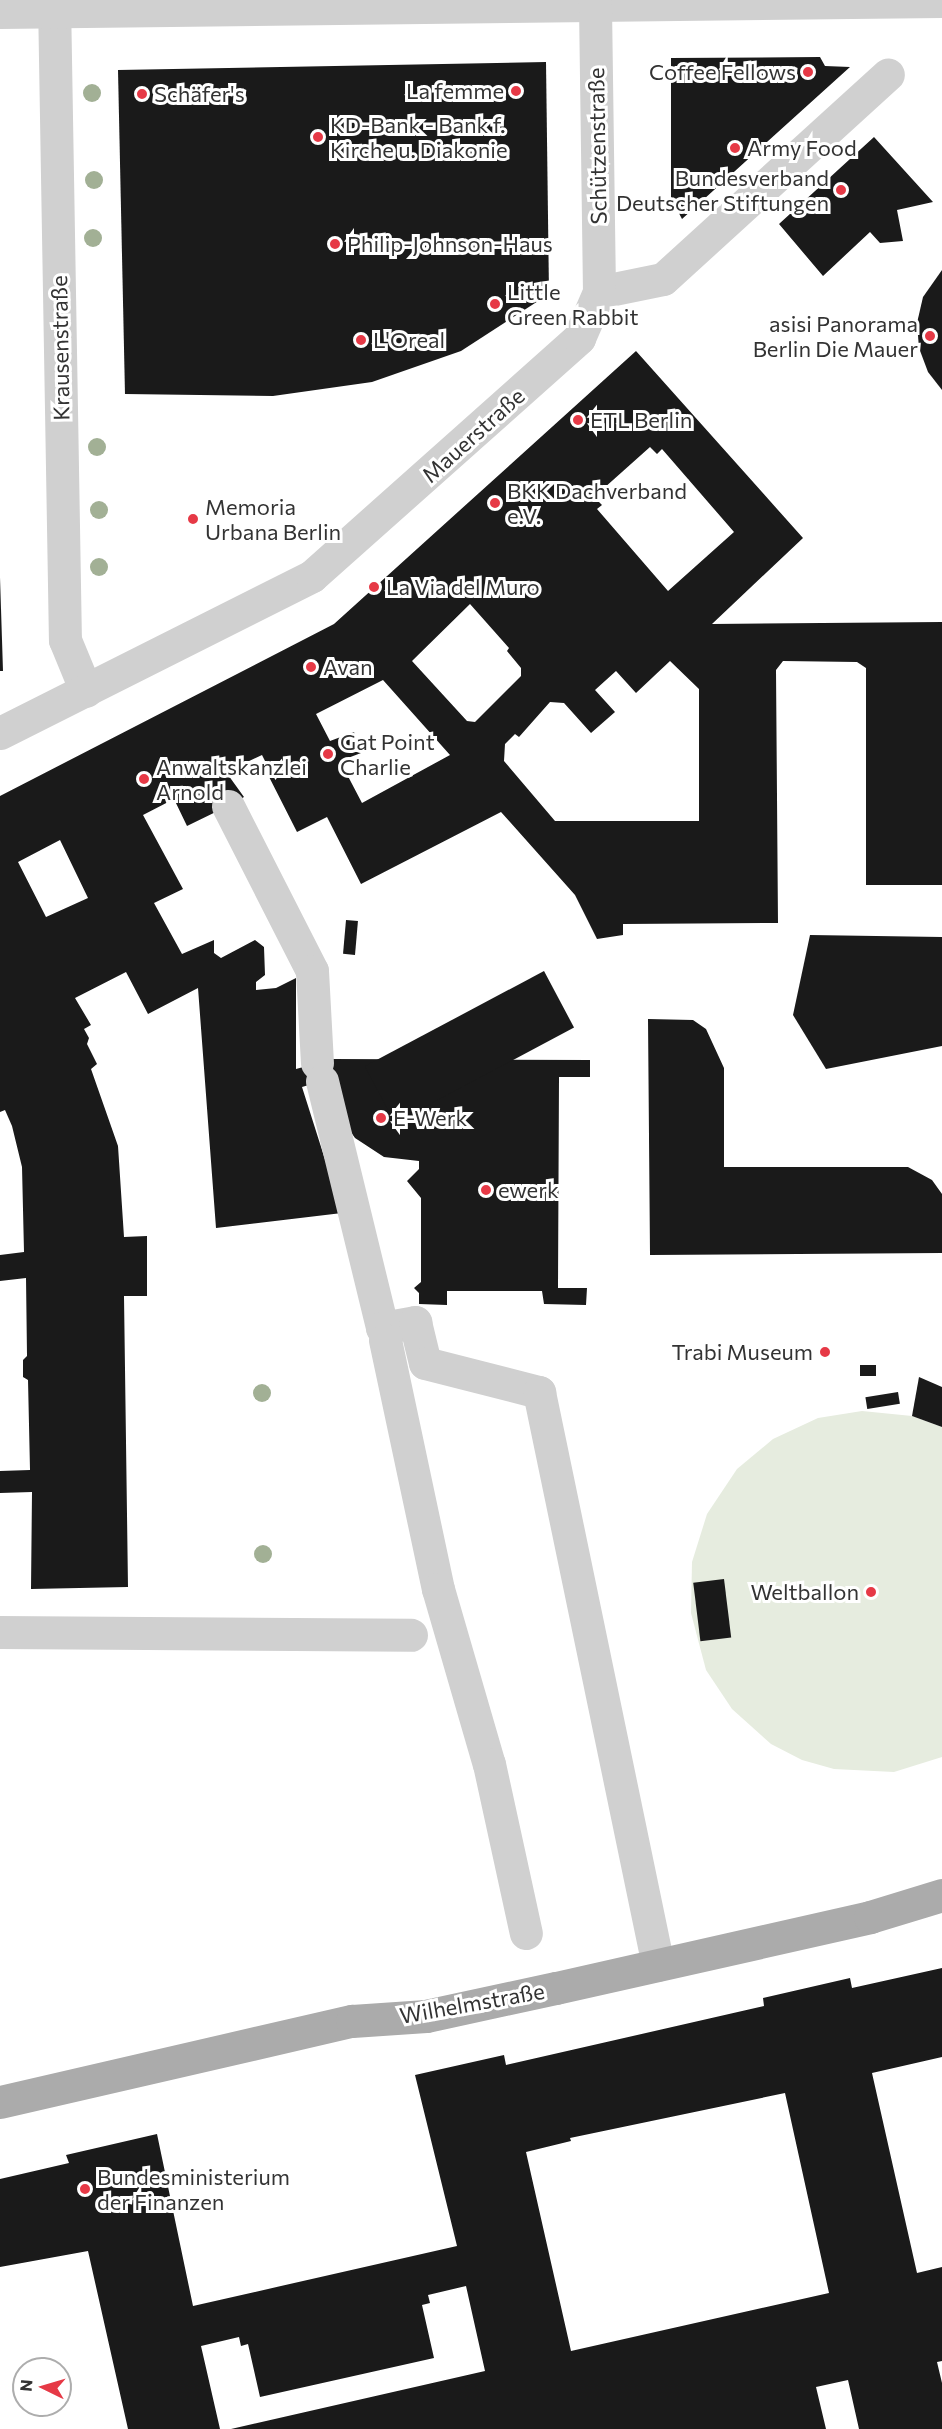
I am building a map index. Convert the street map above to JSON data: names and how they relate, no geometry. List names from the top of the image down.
{
  "streets": {
    "main road": ["Wilhelmstraße"],
    "street": ["Schützenstraße", "Krausenstraße", "Mauerstraße"]
  },
  "crossings": [
    ["Schützenstraße", "Mauerstraße"],
    ["Krausenstraße", "Mauerstraße"]
  ],
  "places": [
    "Coffee Fellows",
    "La femme",
    "Schäfer's",
    "KD-Bank - Bank f. Kirche u. Diakonie",
    "Army Food",
    "Bundesverband Deutscher Stiftungen",
    "Philip-Johnson-Haus",
    "Little Green Rabbit",
    "asisi Panorama Berlin Die Mauer",
    "L'Oreal",
    "ETL Berlin",
    "BKK Dachverband e.V.",
    "Memoria Urbana Berlin",
    "La Via del Muro",
    "Avan",
    "Gat Point Charlie",
    "Anwaltskanzlei Arnold",
    "E-Werk",
    "ewerk",
    "Trabi Museum",
    "Weltballon",
    "Bundesministerium der Finanzen"
  ],
  "north": "left"
}
